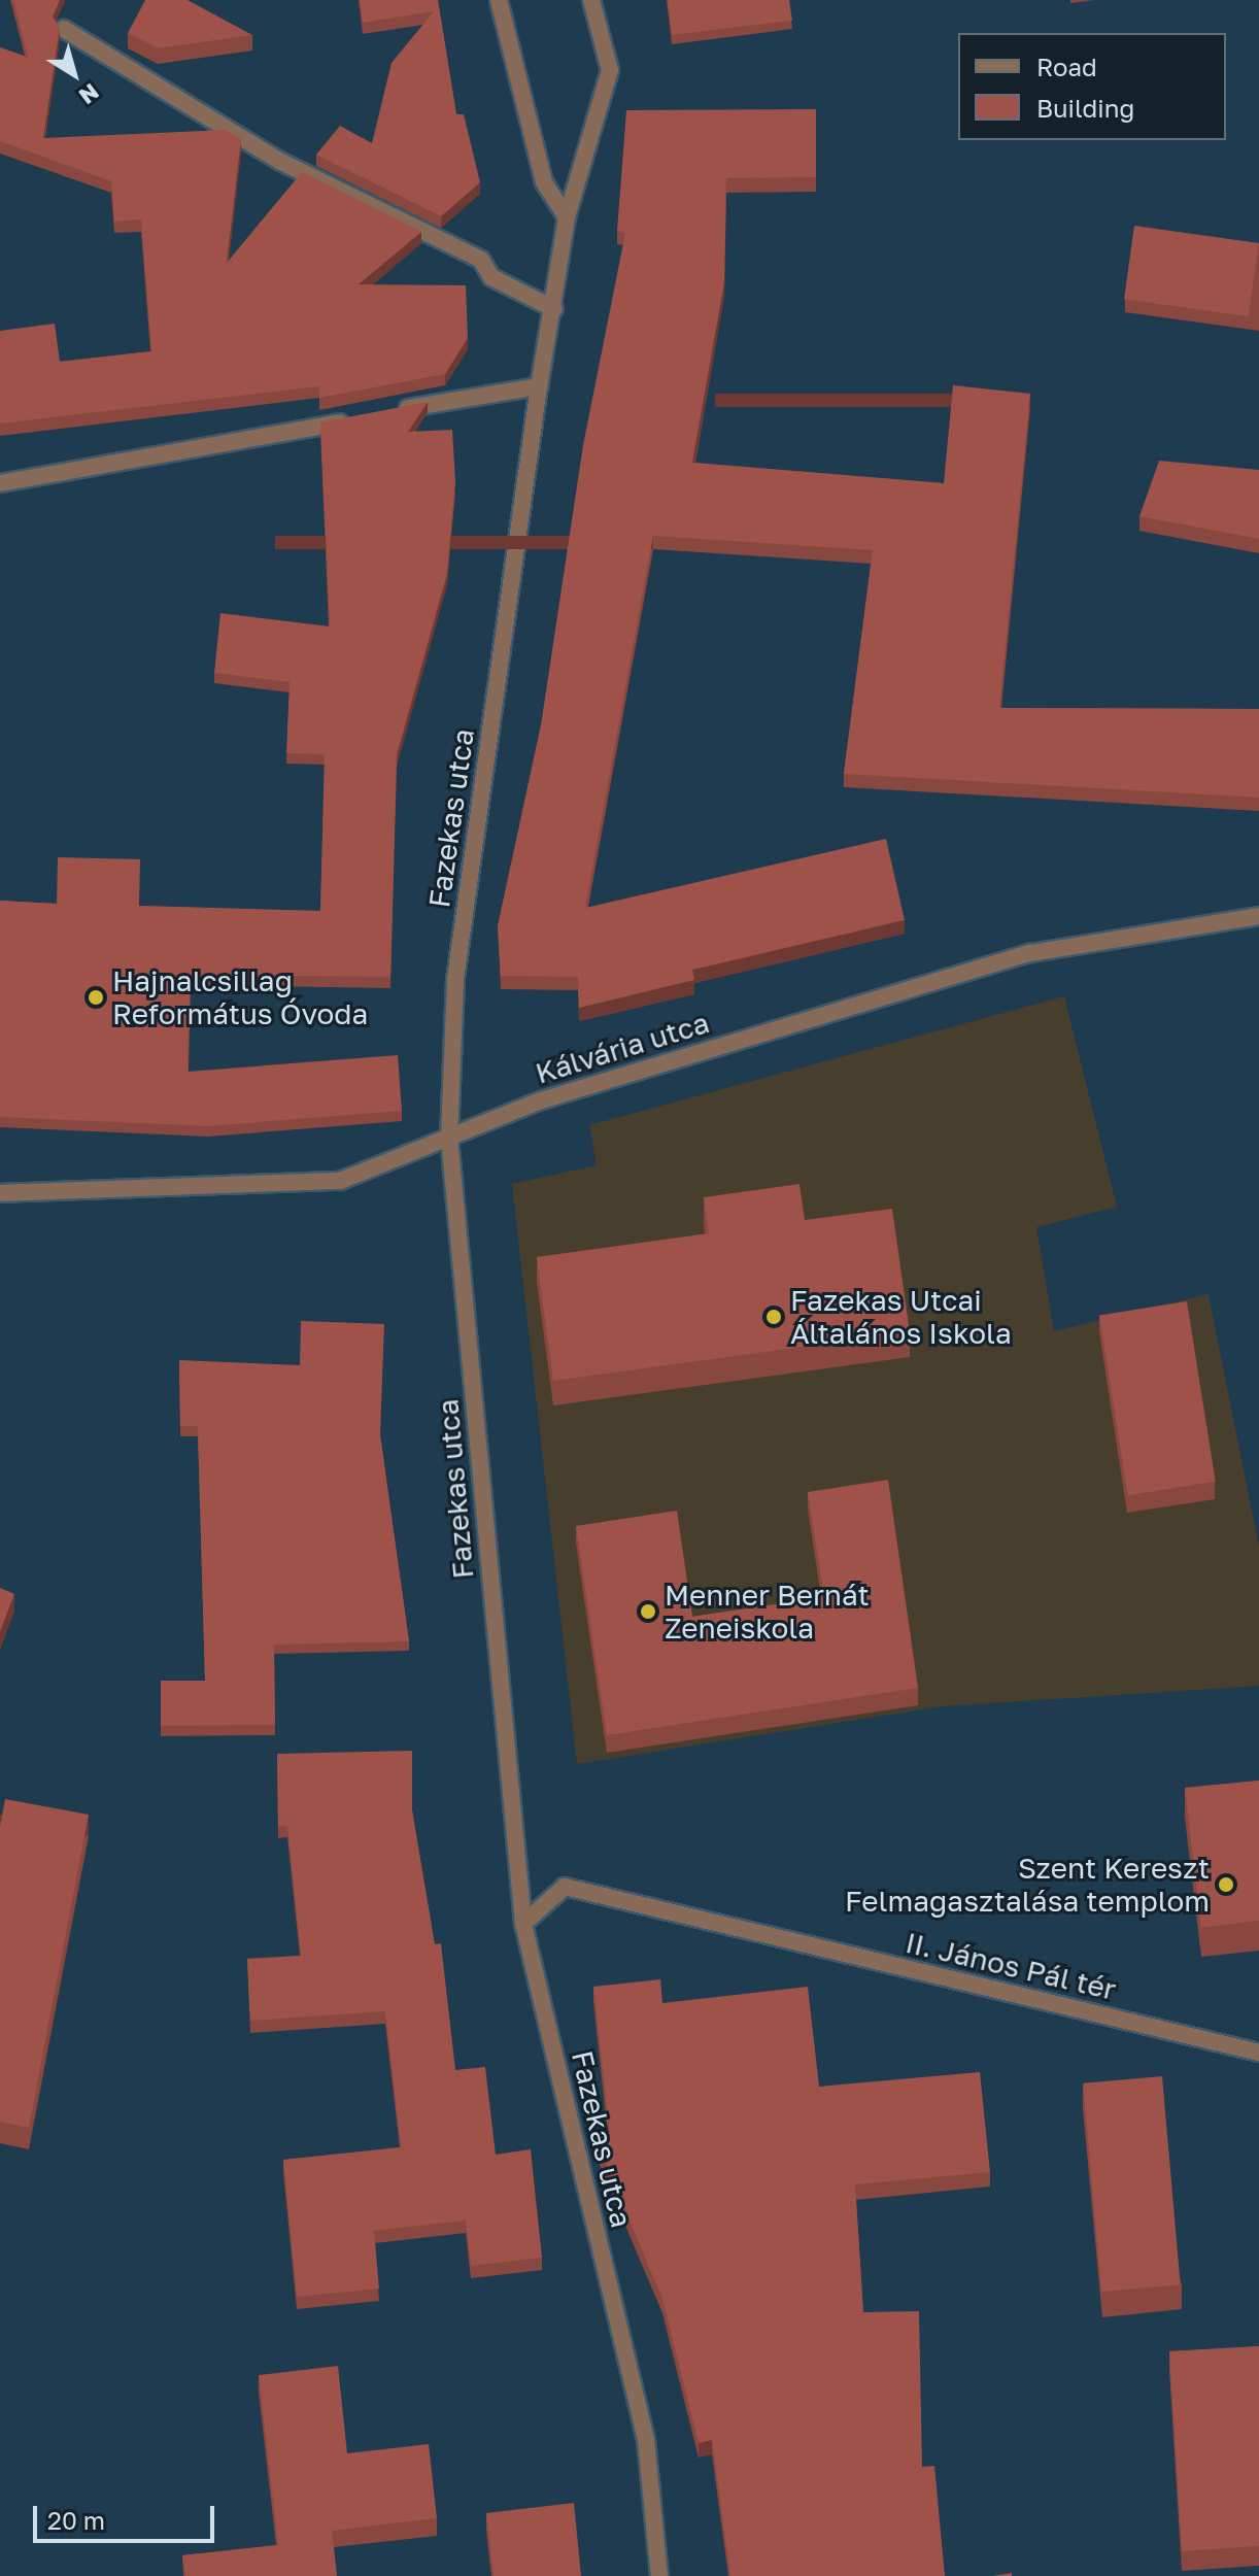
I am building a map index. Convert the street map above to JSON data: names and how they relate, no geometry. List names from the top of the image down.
{
  "streets": {
    "street": ["Fazekas utca", "Kálvária utca", "II. János Pál tér"]
  },
  "crossings": [
    ["Fazekas utca", "Kálvária utca"],
    ["Fazekas utca", "II. János Pál tér"]
  ],
  "places": [
    "Hajnalcsillag Református Óvoda",
    "Fazekas Utcai Általános Iskola",
    "Menner Bernát Zeneiskola",
    "Szent Kereszt Felmagasztalása templom"
  ],
  "legend": ["Road", "Building"],
  "scale_bar": "20 m",
  "north": "bottom right"
}
